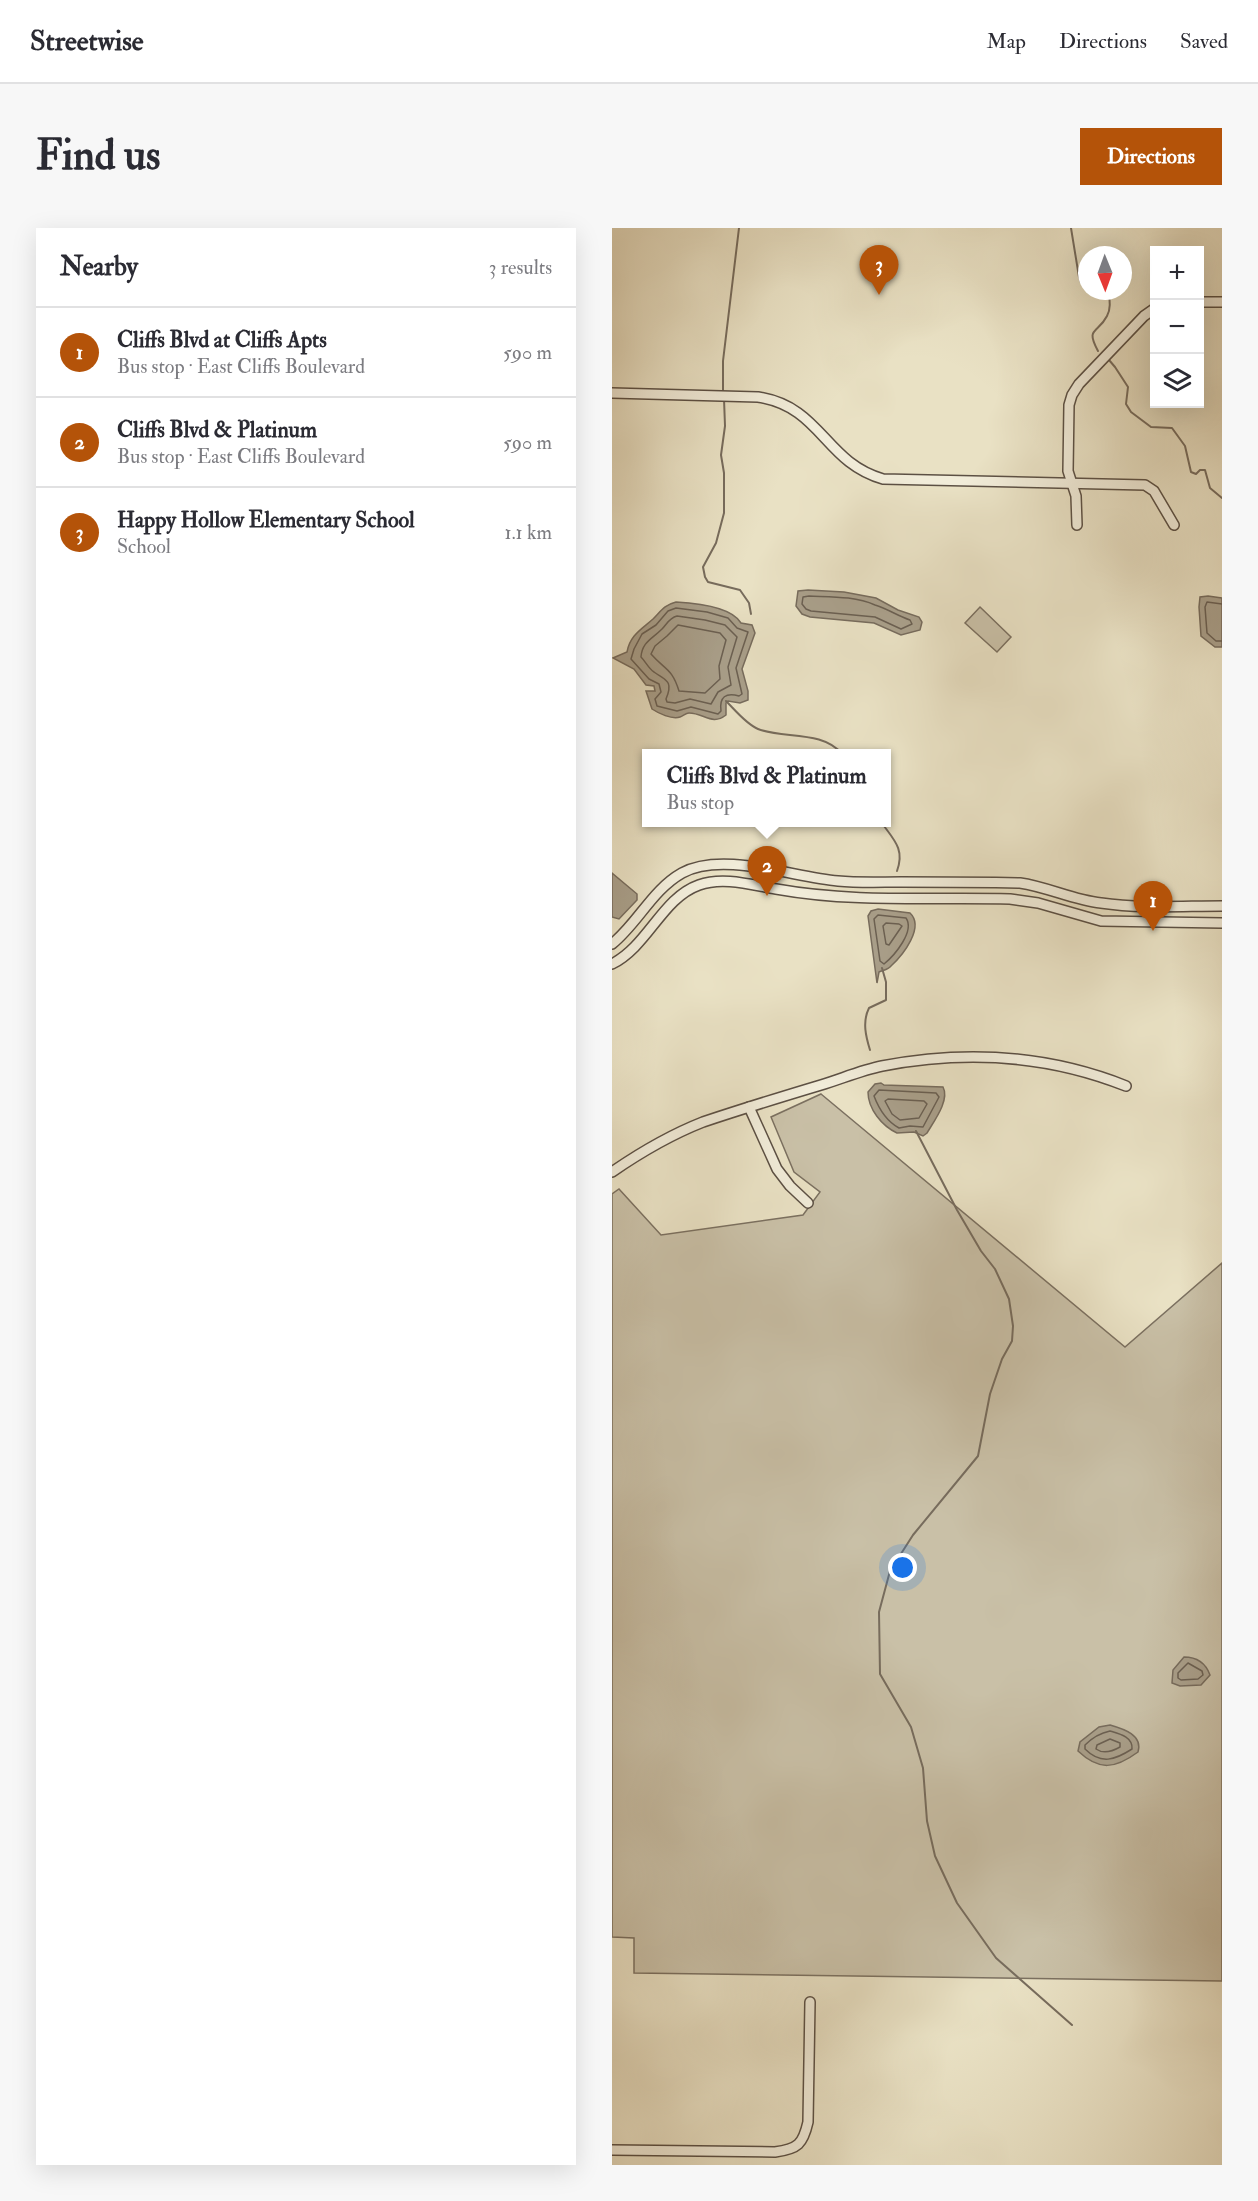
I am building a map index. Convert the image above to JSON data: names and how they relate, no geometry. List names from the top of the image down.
{
  "north": "bottom",
  "page": {
    "header": "Streetwise",
    "nav": ["Map", "Directions", "Saved"],
    "buttons": "Directions",
    "title": "Find us",
    "heading": ["Nearby", "3 results"],
    "pins": ["3", "2", "1"],
    "map_buttons": ["+", "−"],
    "list": [
      {
        "mark": "1",
        "name": "Cliffs Blvd at Cliffs Apts",
        "note": "Bus stop · East Cliffs Boulevard",
        "value": "590 m"
      },
      {
        "mark": "2",
        "name": "Cliffs Blvd & Platinum",
        "note": "Bus stop · East Cliffs Boulevard",
        "value": "590 m"
      },
      {
        "mark": "3",
        "name": "Happy Hollow Elementary School",
        "note": "School",
        "value": "1.1 km"
      }
    ],
    "popup": ["Cliffs Blvd & Platinum", "Bus stop"]
  }
}
